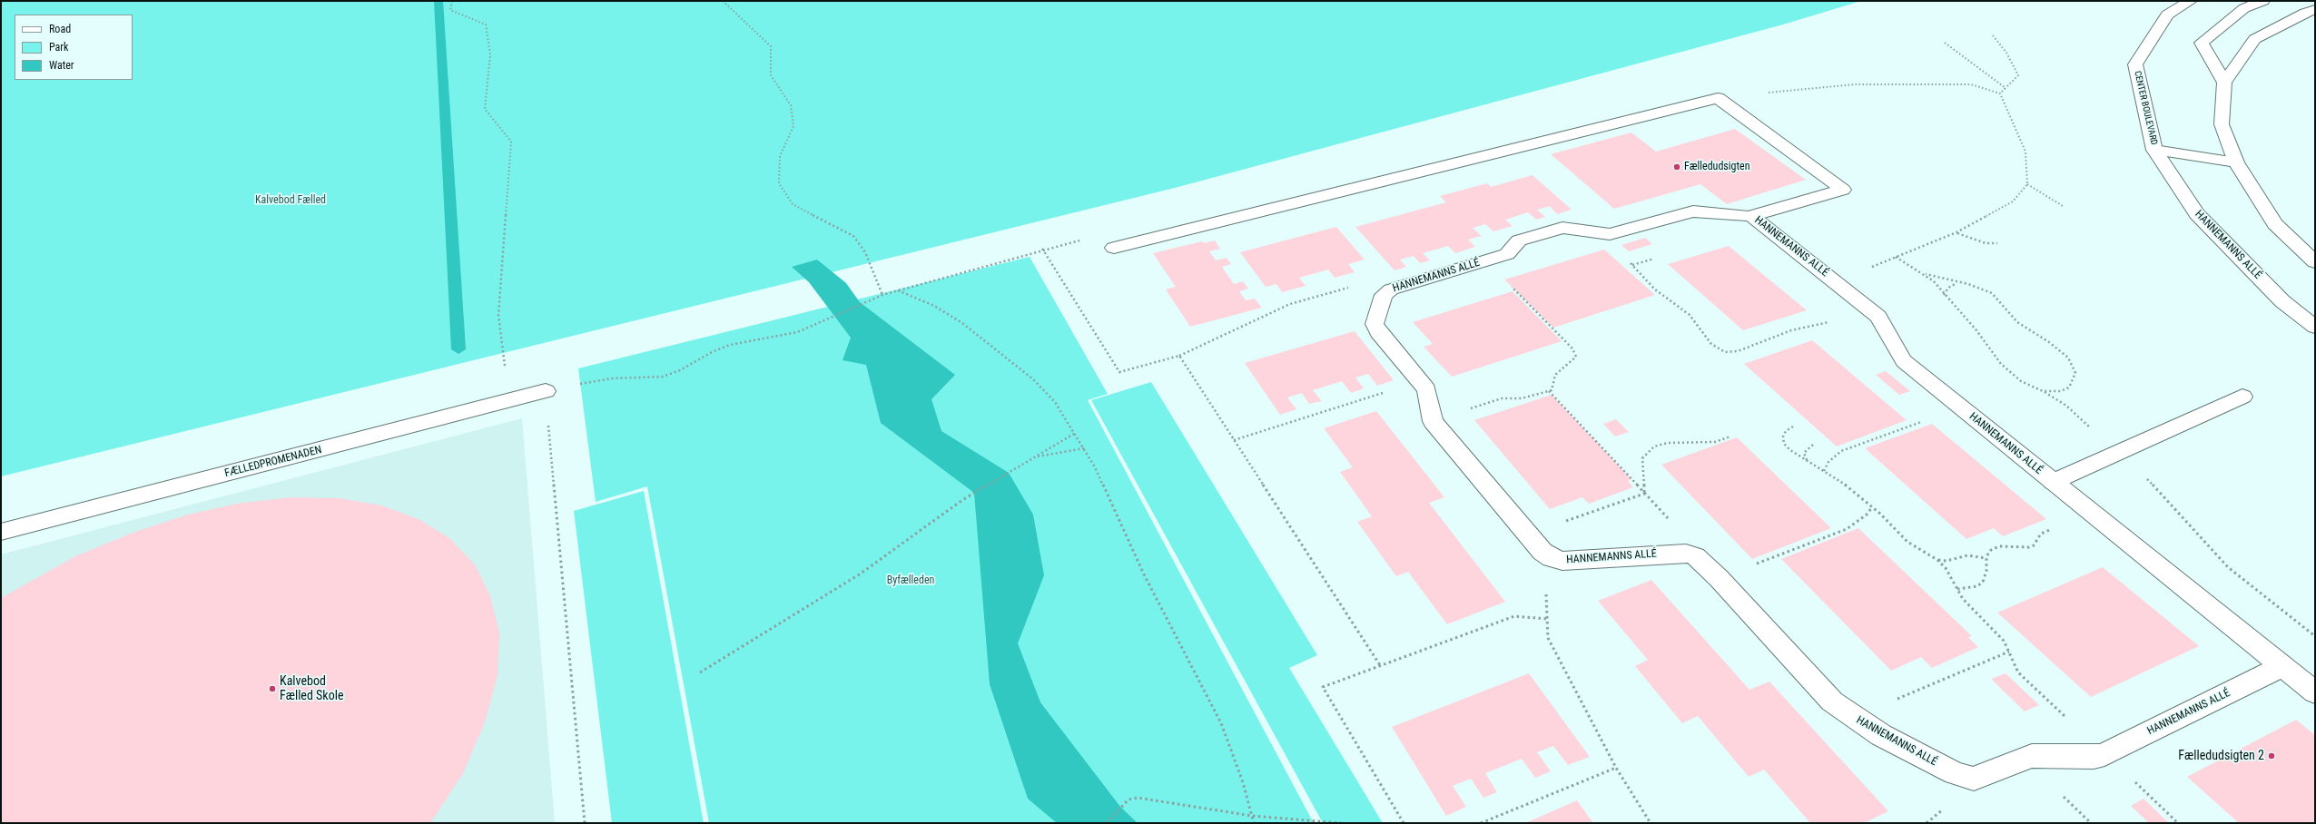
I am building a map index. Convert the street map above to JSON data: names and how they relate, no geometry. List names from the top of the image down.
{
  "streets": {
    "street": ["CENTER BOULEVARD", "HANNEMANNS ALLÉ", "FÆLLEDPROMENADEN"]
  },
  "crossings": [
    ["CENTER BOULEVARD", "HANNEMANNS ALLÉ"]
  ],
  "parks": ["Kalvebod Fælled", "Byfælleden"],
  "places": ["Fælledudsigten", "Kalvebod Fælled Skole", "Fælledudsigten 2"],
  "legend": ["Road", "Park", "Water"]
}
